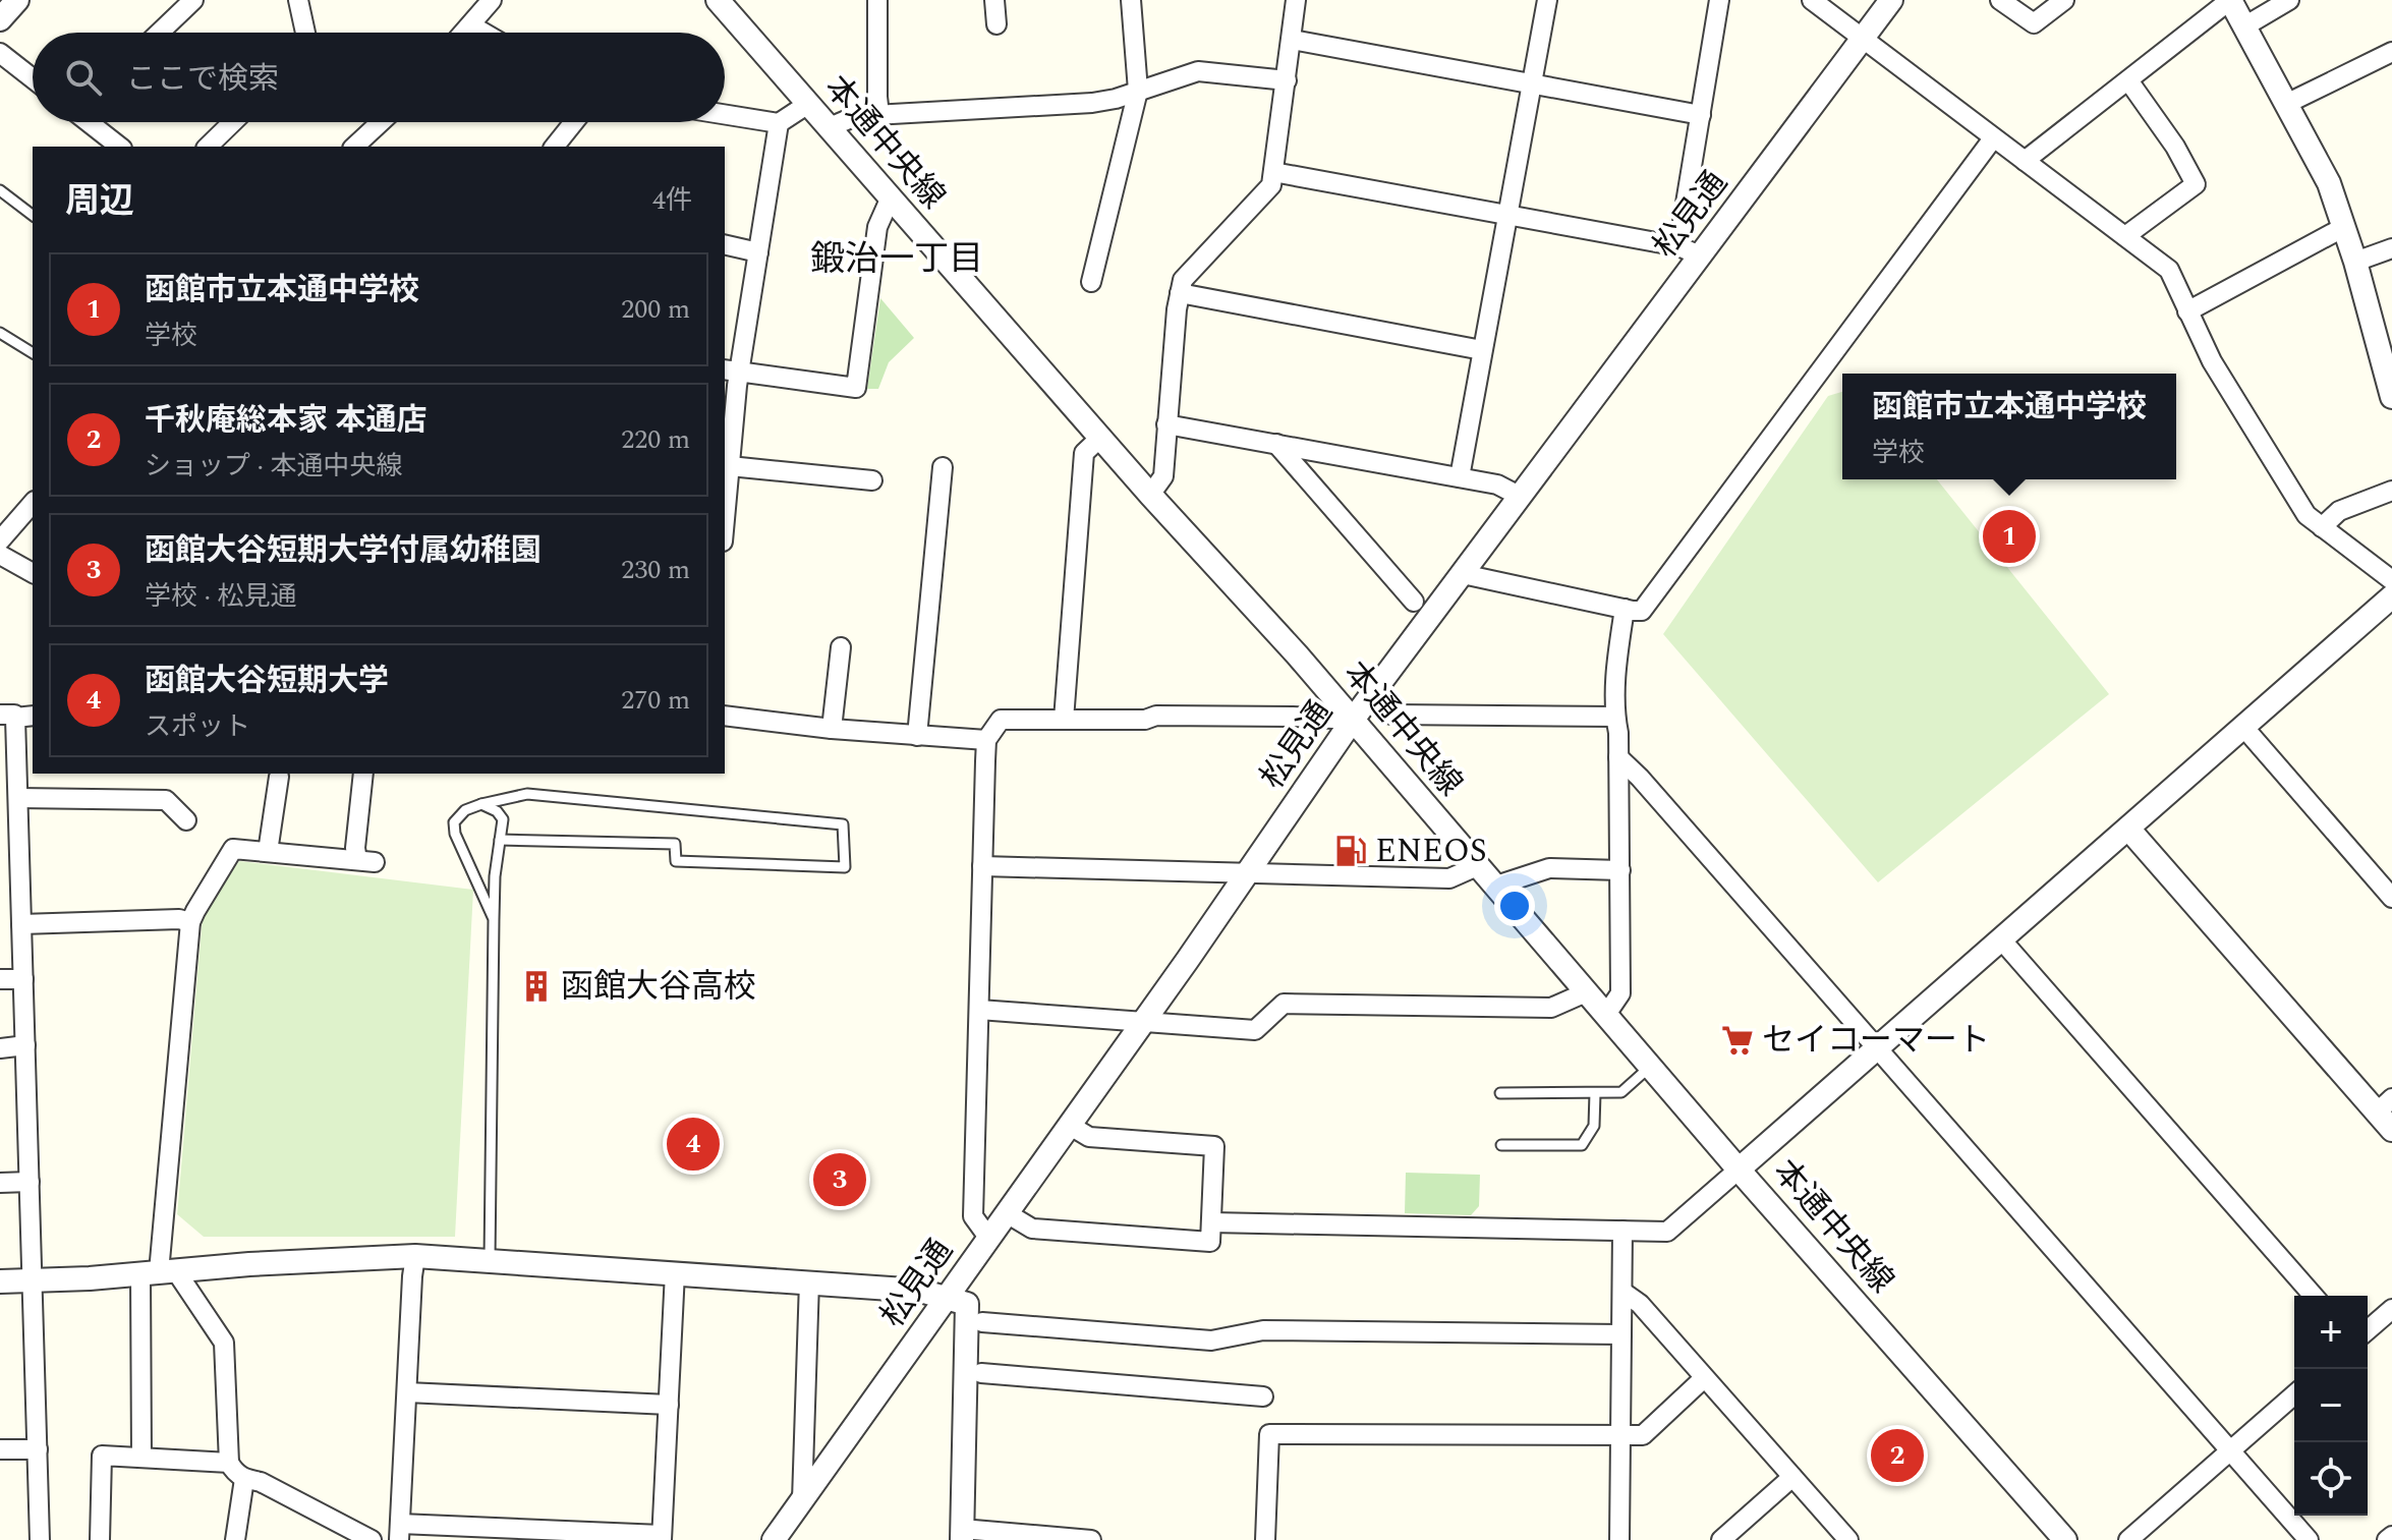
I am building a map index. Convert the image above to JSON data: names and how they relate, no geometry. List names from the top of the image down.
{
  "streets": {
    "street": ["本通中央線", "松見通"]
  },
  "crossings": [
    ["本通中央線", "松見通"]
  ],
  "districts": ["鍛治一丁目"],
  "places": {
    "fuel station": ["ENEOS"],
    "building": ["函館大谷高校"],
    "supermarket": ["セイコーマート"]
  },
  "page": {
    "search": "ここで検索",
    "heading": ["周辺", "4件"],
    "list": [
      {
        "mark": "1",
        "name": "函館市立本通中学校",
        "note": "学校",
        "value": "200 m"
      },
      {
        "mark": "2",
        "name": "千秋庵総本家 本通店",
        "note": "ショップ · 本通中央線",
        "value": "220 m"
      },
      {
        "mark": "3",
        "name": "函館大谷短期大学付属幼稚園",
        "note": "学校 · 松見通",
        "value": "230 m"
      },
      {
        "mark": "4",
        "name": "函館大谷短期大学",
        "note": "スポット",
        "value": "270 m"
      }
    ],
    "popup": ["函館市立本通中学校", "学校"],
    "pins": [
      "1",
      "4",
      "3",
      "2"
    ],
    "map_buttons": ["+", "−"]
  }
}
